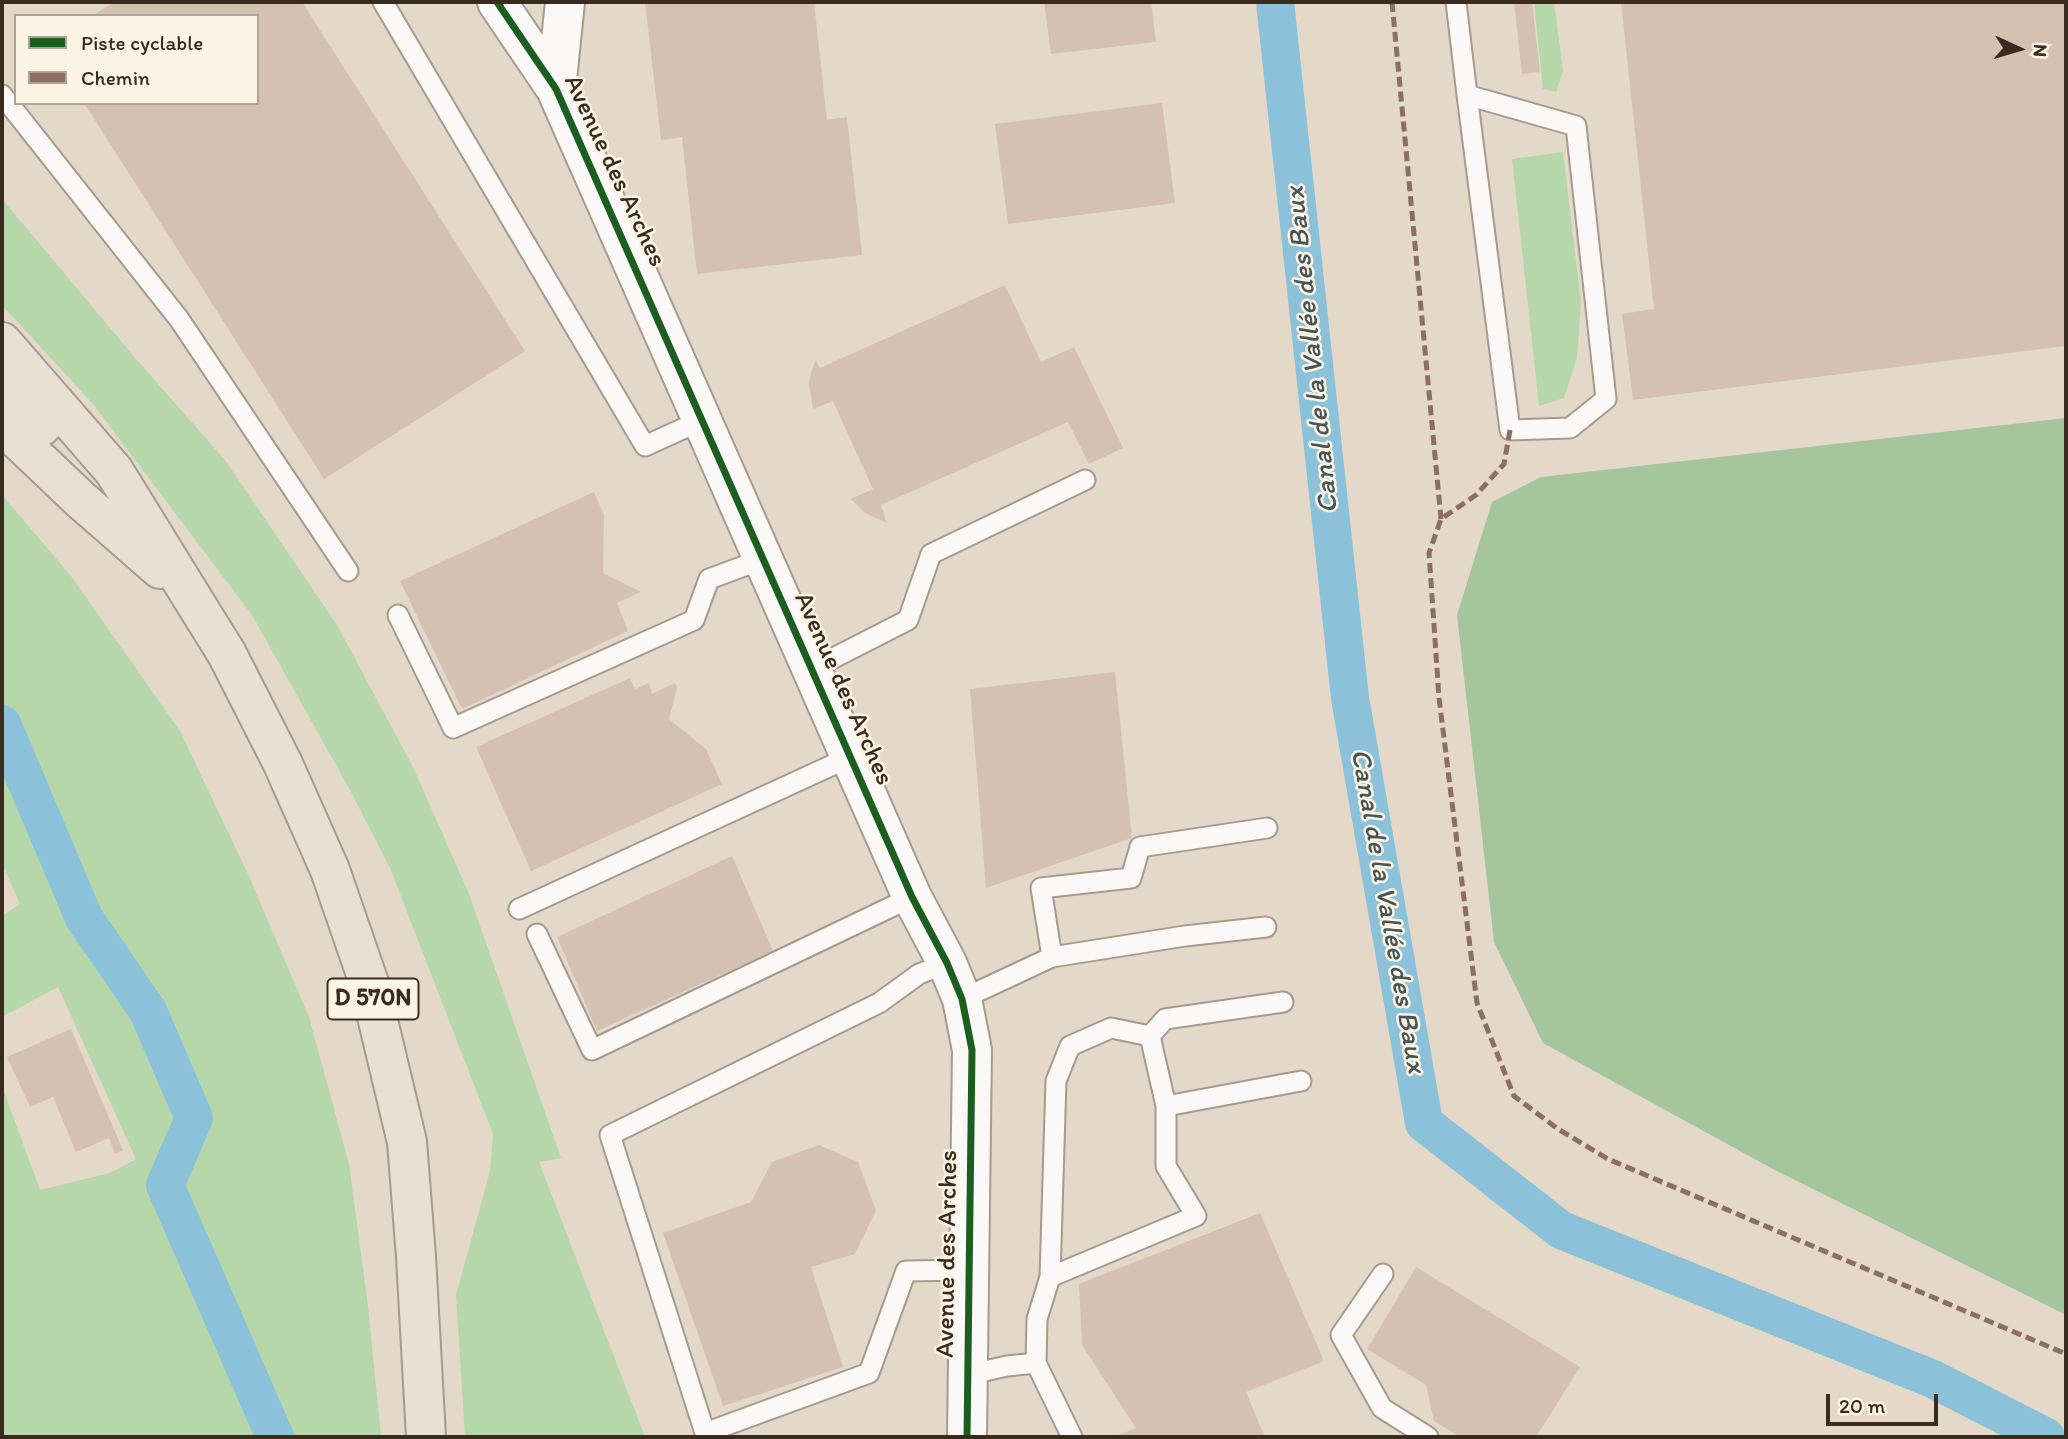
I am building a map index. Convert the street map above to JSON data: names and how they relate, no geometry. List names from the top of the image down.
{
  "streets": {
    "main road": ["D 570N"],
    "street": ["Avenue des Arches"]
  },
  "water": ["Canal de la Vallée des Baux"],
  "legend": ["Piste cyclable", "Chemin"],
  "scale_bar": "20 m",
  "north": "right"
}
